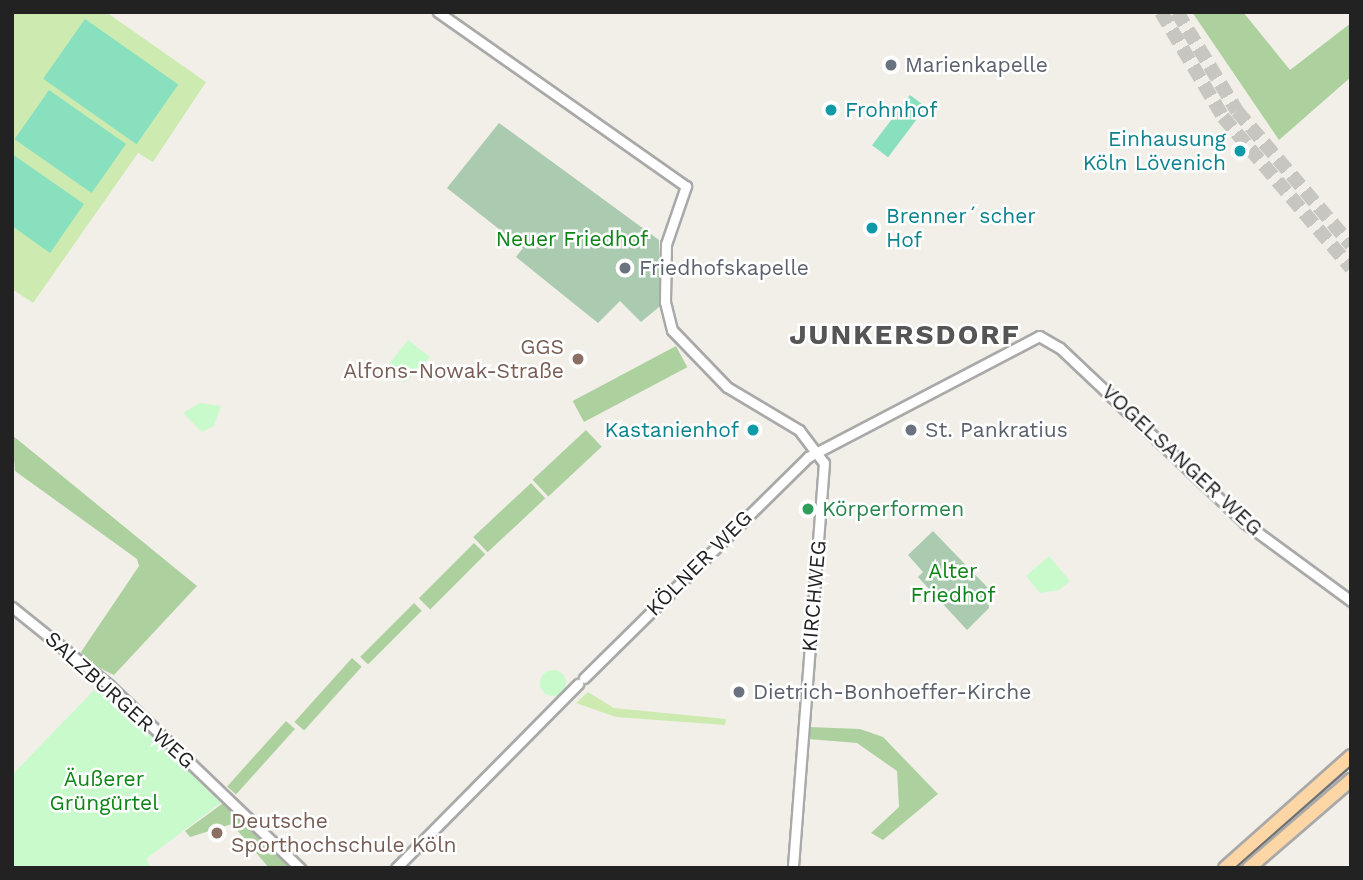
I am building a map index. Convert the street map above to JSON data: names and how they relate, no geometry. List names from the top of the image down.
{
  "streets": {
    "street": [
      "VOGELSANGER WEG",
      "KÖLNER WEG",
      "KIRCHWEG",
      "SALZBURGER WEG"
    ]
  },
  "crossings": [
    ["VOGELSANGER WEG", "KÖLNER WEG"],
    ["KÖLNER WEG", "KIRCHWEG"]
  ],
  "districts": ["JUNKERSDORF"],
  "parks": ["Neuer Friedhof", "Alter Friedhof", "Äußerer Grüngürtel"],
  "places": [
    "Marienkapelle",
    "Frohnhof",
    "Einhausung Köln Lövenich",
    "Brenner´scher Hof",
    "Friedhofskapelle",
    "GGS Alfons-Nowak-Straße",
    "Kastanienhof",
    "St. Pankratius",
    "Körperformen",
    "Dietrich-Bonhoeffer-Kirche",
    "Deutsche Sporthochschule Köln"
  ]
}
